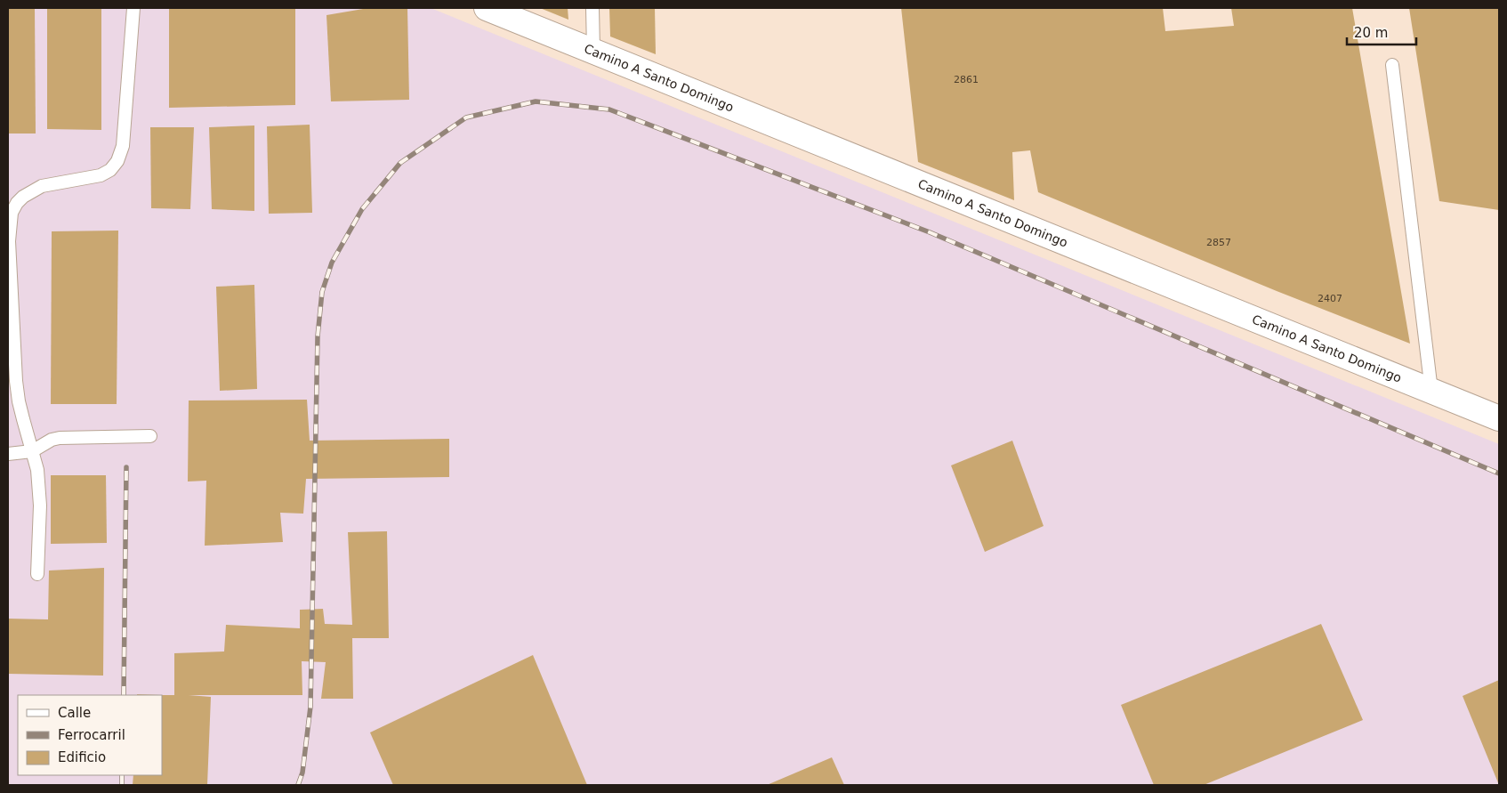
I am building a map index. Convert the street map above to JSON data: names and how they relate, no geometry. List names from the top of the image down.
{
  "streets": {
    "street": ["Camino A Santo Domingo"]
  },
  "house_numbers": ["2861", "2857", "2407"],
  "legend": ["Calle", "Ferrocarril", "Edificio"],
  "scale_bar": "20 m"
}
